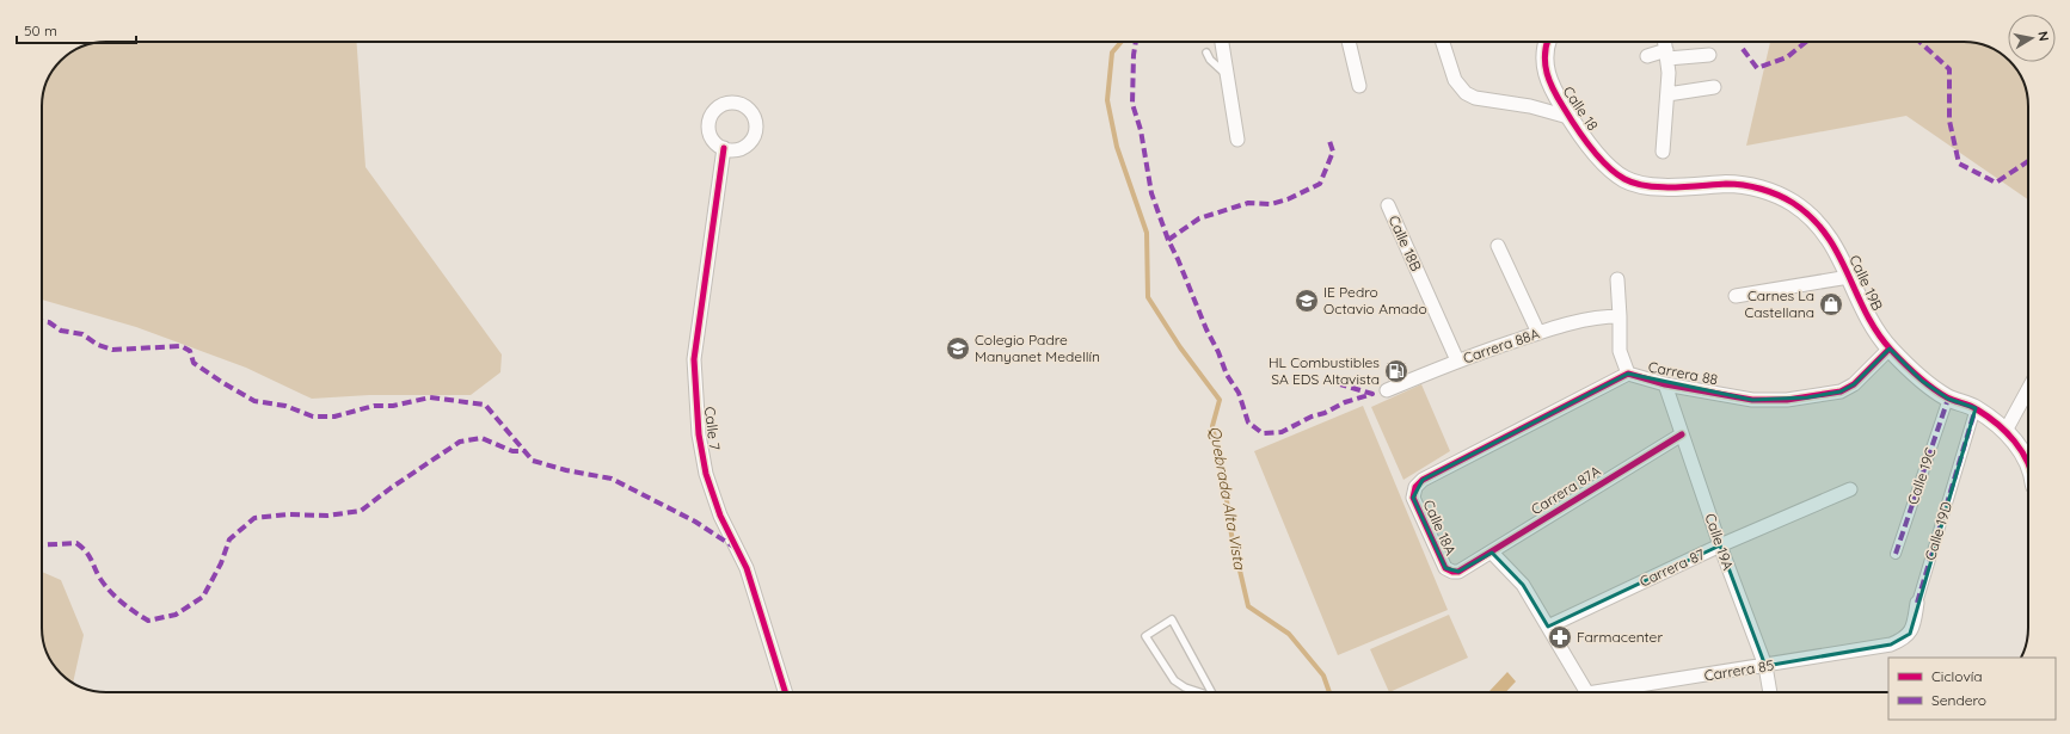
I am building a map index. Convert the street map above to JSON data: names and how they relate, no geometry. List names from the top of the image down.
{
  "streets": {
    "street": [
      "Calle 18",
      "Calle 18B",
      "Calle 19B",
      "Carrera 88A",
      "Carrera 88",
      "Calle 7",
      "Calle 19C",
      "Carrera 87A",
      "Calle 18A",
      "Calle 19D",
      "Calle 19A",
      "Carrera 87",
      "Carrera 85"
    ]
  },
  "crossings": [
    ["Calle 18", "Calle 19B"],
    ["Calle 18B", "Carrera 88A"],
    ["Calle 19B", "Carrera 88"],
    ["Calle 19B", "Calle 19C"],
    ["Calle 19B", "Calle 19D"],
    ["Carrera 88", "Calle 18A"],
    ["Carrera 88", "Calle 19A"],
    ["Carrera 87A", "Calle 18A"],
    ["Carrera 87A", "Calle 19A"],
    ["Calle 19D", "Carrera 85"],
    ["Calle 19A", "Carrera 87"],
    ["Calle 19A", "Carrera 85"]
  ],
  "water": ["Quebrada Alta Vista"],
  "places": {
    "school or university": ["IE Pedro Octavio Amado", "Colegio Padre Manyanet Medellín"],
    "shop": ["Carnes La Castellana"],
    "fuel station": ["HL Combustibles SA EDS Altavista"],
    "pharmacy": ["Farmacenter"]
  },
  "legend": ["Ciclovía", "Sendero"],
  "scale_bar": "50 m",
  "north": "right"
}
